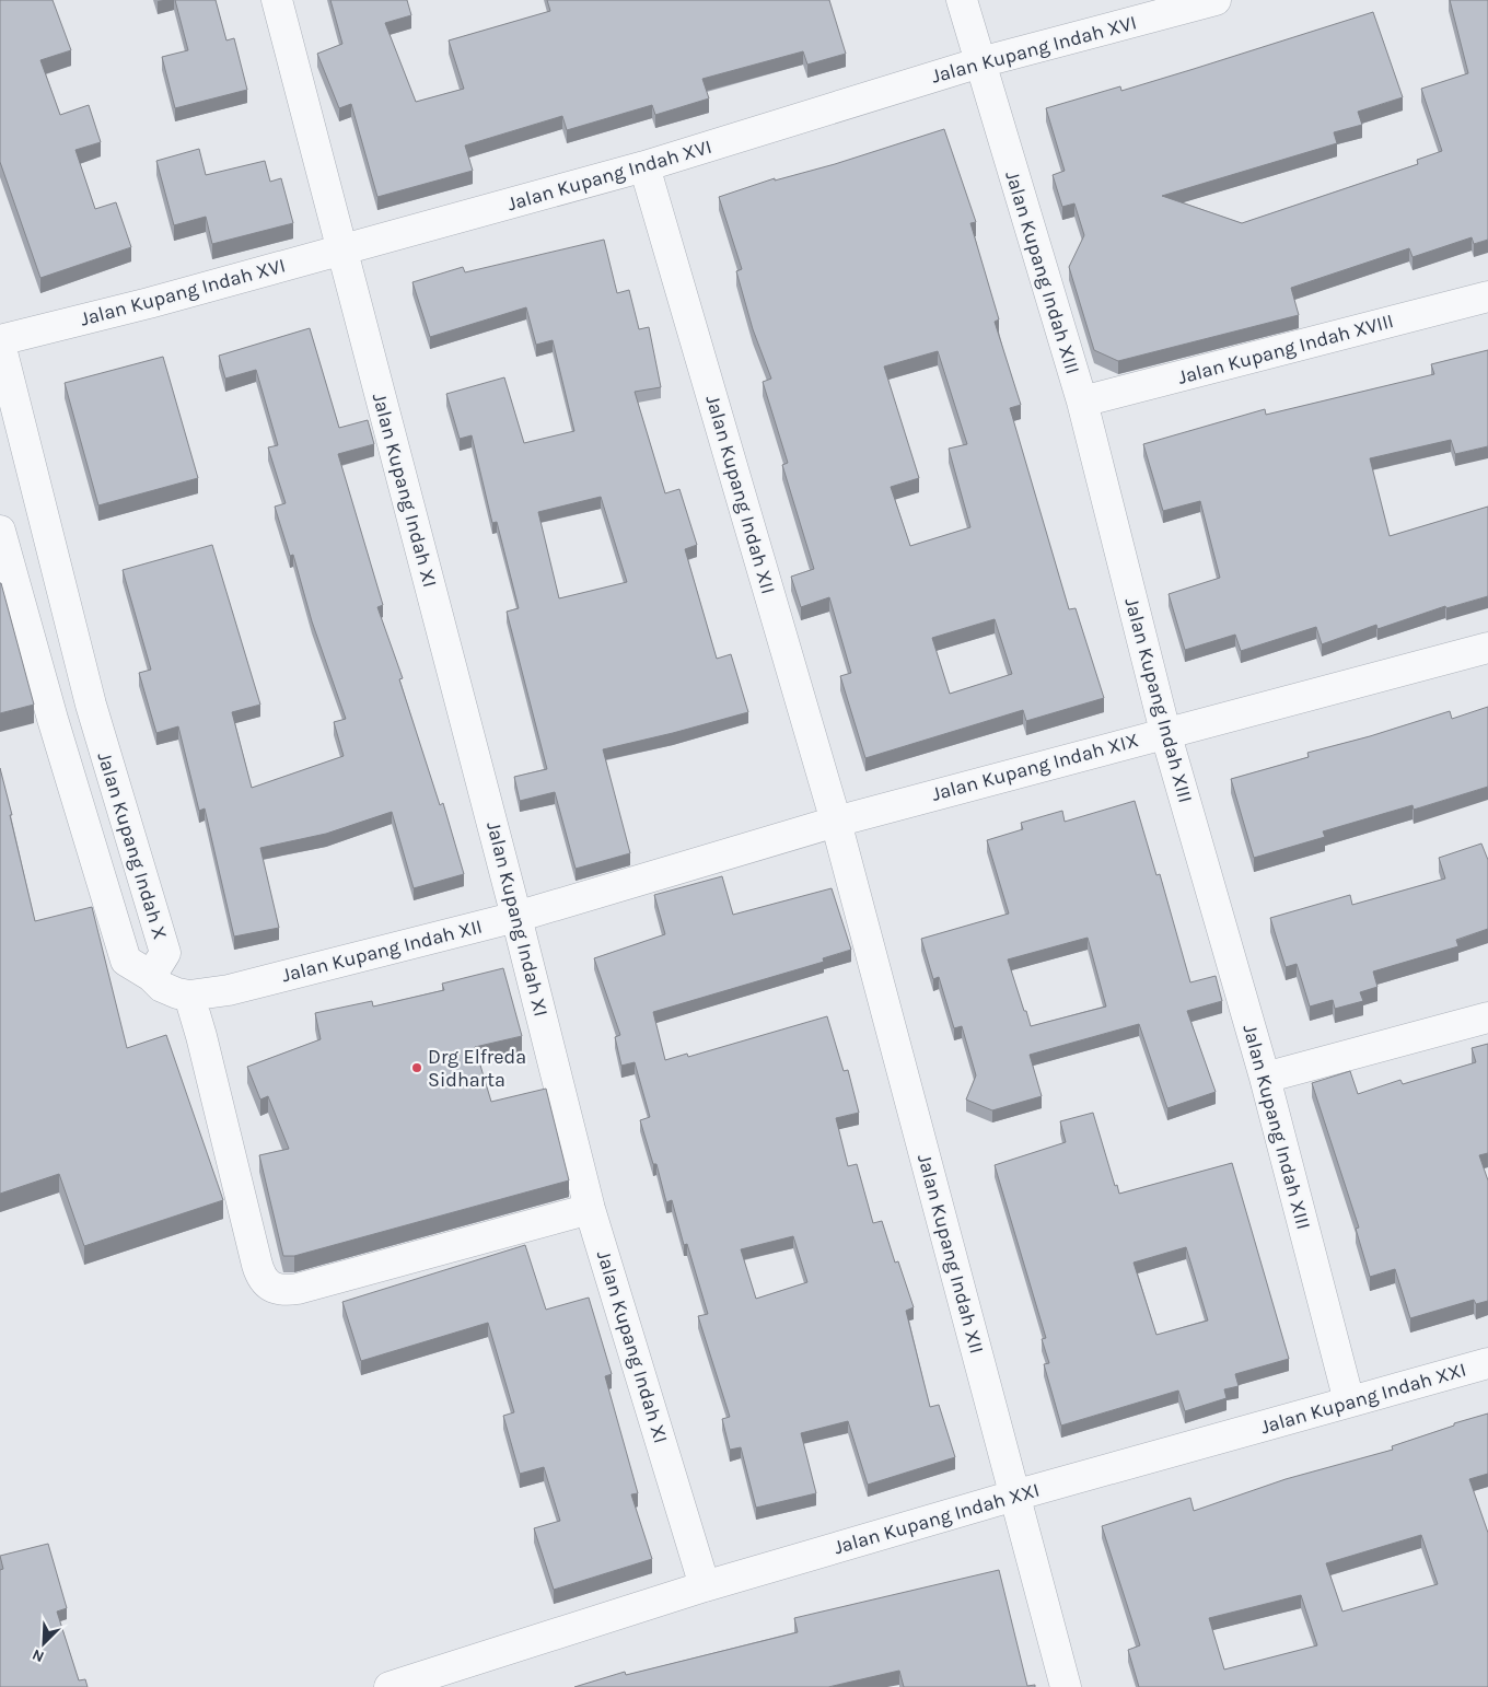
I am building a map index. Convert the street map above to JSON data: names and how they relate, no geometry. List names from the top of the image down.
{
  "streets": {
    "street": [
      "Jalan Kupang Indah XVI",
      "Jalan Kupang Indah XIII",
      "Jalan Kupang Indah XVIII",
      "Jalan Kupang Indah XI",
      "Jalan Kupang Indah XII",
      "Jalan Kupang Indah XIX",
      "Jalan Kupang Indah X",
      "Jalan Kupang Indah XXI"
    ]
  },
  "crossings": [
    ["Jalan Kupang Indah XVI", "Jalan Kupang Indah XIII"],
    ["Jalan Kupang Indah XVI", "Jalan Kupang Indah XI"],
    ["Jalan Kupang Indah XVI", "Jalan Kupang Indah XII"],
    ["Jalan Kupang Indah XVI", "Jalan Kupang Indah X"],
    ["Jalan Kupang Indah XIII", "Jalan Kupang Indah XVIII"],
    ["Jalan Kupang Indah XIII", "Jalan Kupang Indah XIX"],
    ["Jalan Kupang Indah XIII", "Jalan Kupang Indah XXI"],
    ["Jalan Kupang Indah XI", "Jalan Kupang Indah XII"],
    ["Jalan Kupang Indah XI", "Jalan Kupang Indah XXI"],
    ["Jalan Kupang Indah XII", "Jalan Kupang Indah XIX"],
    ["Jalan Kupang Indah XII", "Jalan Kupang Indah X"],
    ["Jalan Kupang Indah XII", "Jalan Kupang Indah XXI"]
  ],
  "places": ["Drg Elfreda Sidharta"],
  "north": "bottom left"
}
